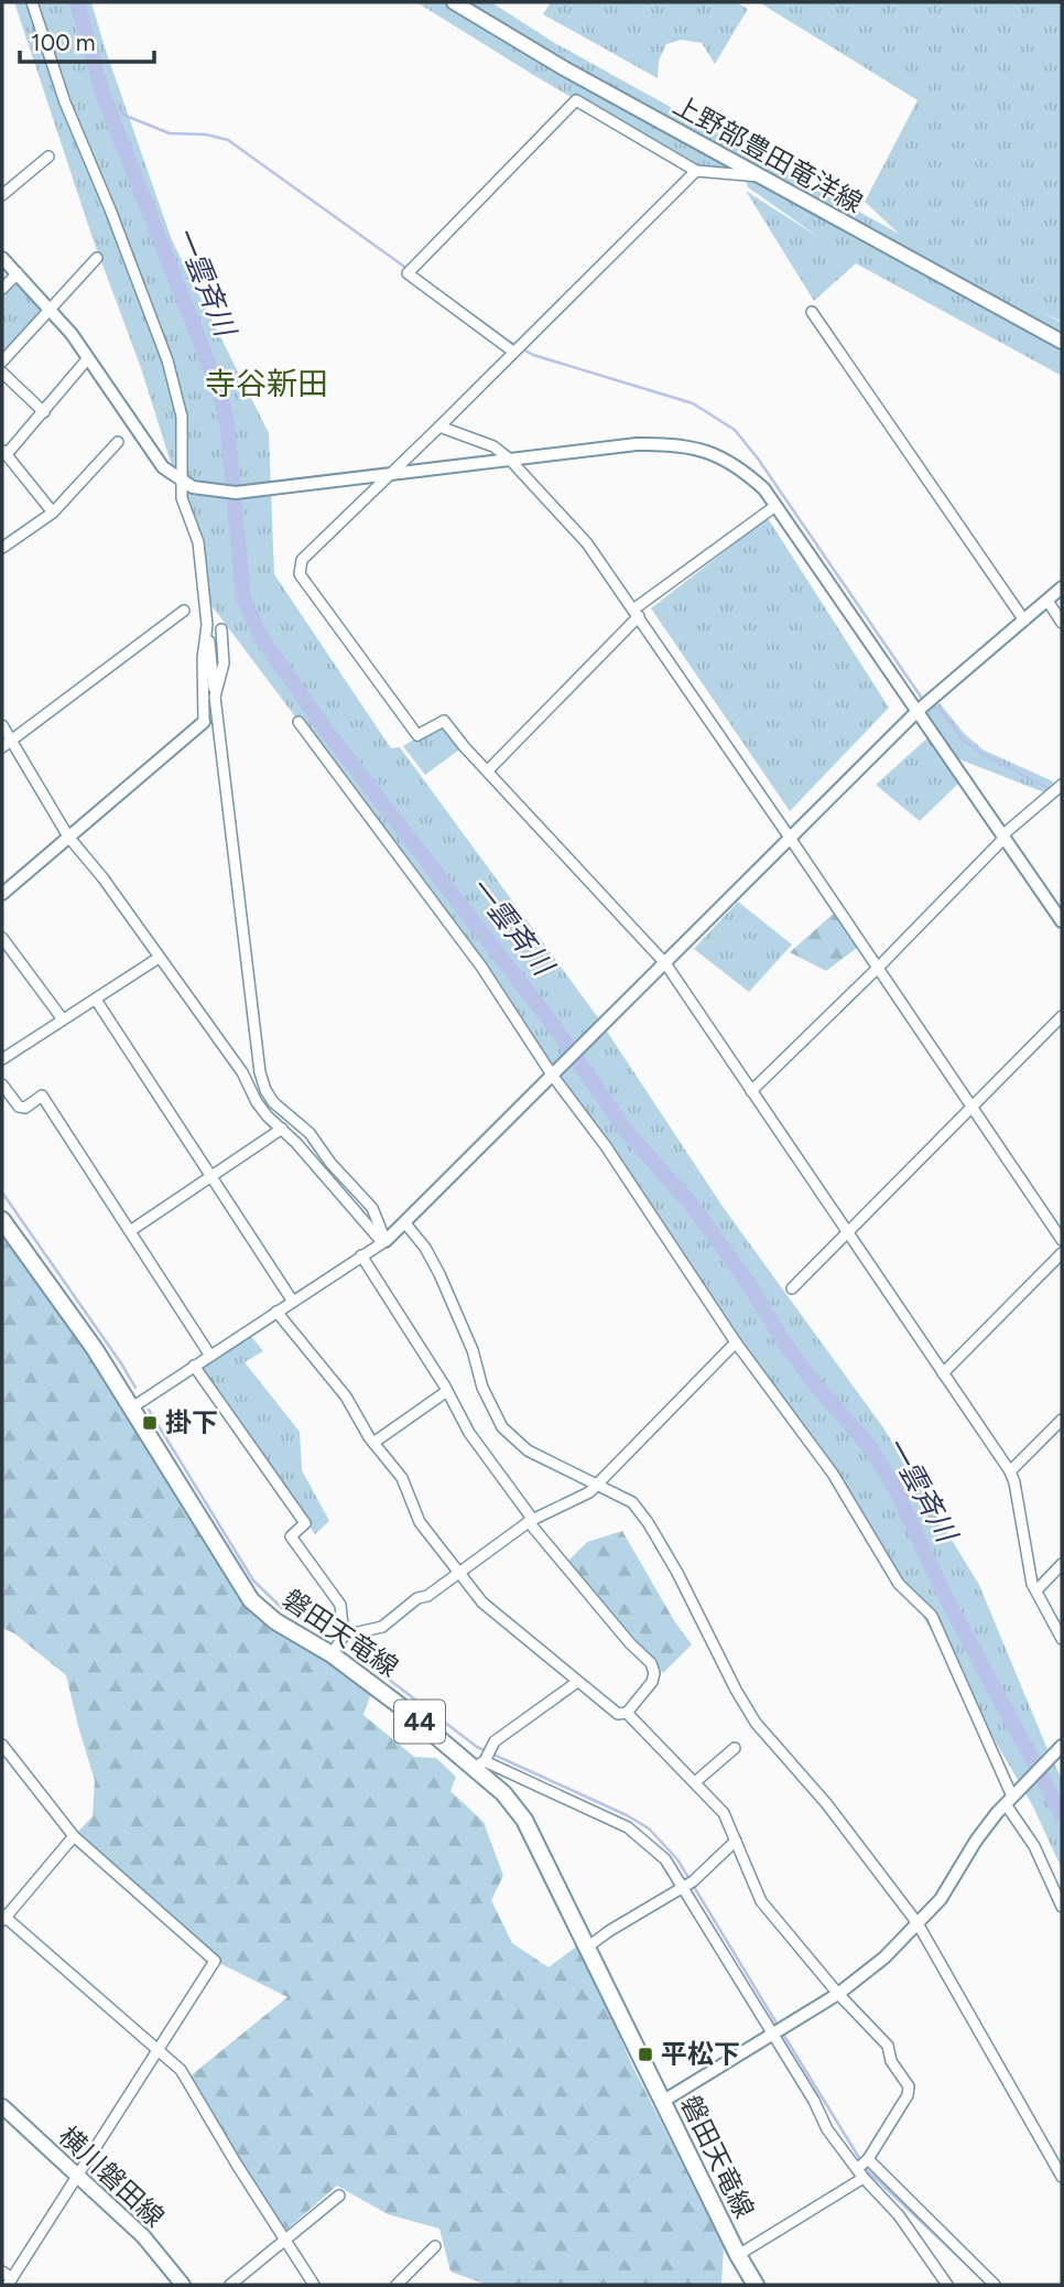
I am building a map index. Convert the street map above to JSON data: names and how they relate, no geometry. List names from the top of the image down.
{
  "streets": {
    "main road": [
      "上野部豊田竜洋線",
      "磐田天竜線",
      "44",
      "横川磐田線"
    ]
  },
  "districts": ["寺谷新田"],
  "water": ["一雲斉川"],
  "places": {
    "transit": ["掛下", "平松下"]
  },
  "scale_bar": "100 m"
}
